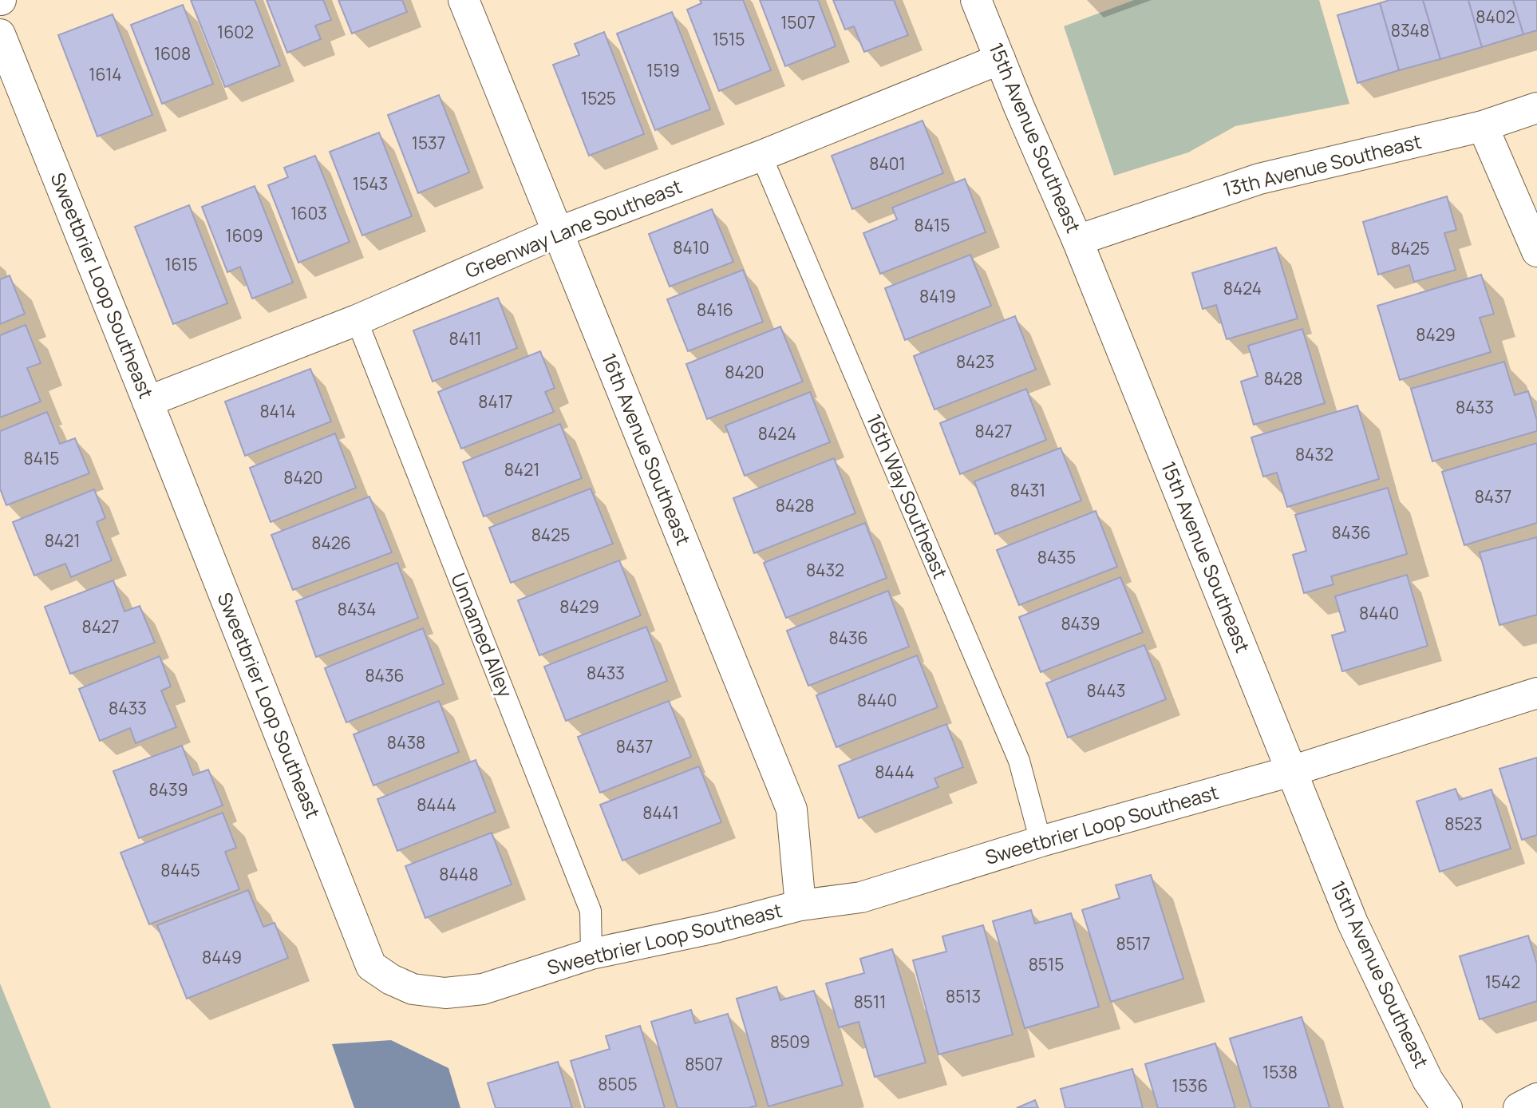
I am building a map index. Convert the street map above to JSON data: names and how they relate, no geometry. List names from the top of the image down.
{
  "streets": {
    "street": [
      "15th Avenue Southeast",
      "13th Avenue Southeast",
      "Greenway Lane Southeast",
      "Sweetbrier Loop Southeast",
      "16th Avenue Southeast"
    ],
    "lane": ["16th Way Southeast", "Unnamed Alley"]
  },
  "crossings": [
    ["15th Avenue Southeast", "13th Avenue Southeast"],
    ["15th Avenue Southeast", "Greenway Lane Southeast"],
    ["15th Avenue Southeast", "Sweetbrier Loop Southeast"],
    ["Greenway Lane Southeast", "Sweetbrier Loop Southeast"],
    ["Greenway Lane Southeast", "16th Avenue Southeast"],
    ["Greenway Lane Southeast", "16th Way Southeast"],
    ["Greenway Lane Southeast", "Unnamed Alley"],
    ["Sweetbrier Loop Southeast", "16th Avenue Southeast"],
    ["Sweetbrier Loop Southeast", "16th Way Southeast"],
    ["Sweetbrier Loop Southeast", "Unnamed Alley"]
  ],
  "house_numbers": [
    "8402",
    "1507",
    "8348",
    "1602",
    "1515",
    "1608",
    "1519",
    "1614",
    "1525",
    "1537",
    "8401",
    "1543",
    "1603",
    "8415",
    "1609",
    "8410",
    "8425",
    "1615",
    "8424",
    "8419",
    "8416",
    "8429",
    "8411",
    "8423",
    "8420",
    "8428",
    "8417",
    "8433",
    "8414",
    "8427",
    "8424",
    "8432",
    "8415",
    "8421",
    "8420",
    "8431",
    "8437",
    "8428",
    "8436",
    "8425",
    "8421",
    "8426",
    "8435",
    "8432",
    "8429",
    "8434",
    "8440",
    "8439",
    "8427",
    "8436",
    "8433",
    "8436",
    "8443",
    "8440",
    "8433",
    "8438",
    "8437",
    "8444",
    "8439",
    "8444",
    "8441",
    "8523",
    "8445",
    "8448",
    "8517",
    "8449",
    "8515",
    "1542",
    "8513",
    "8511",
    "8509",
    "8507",
    "1538",
    "8505",
    "1536"
  ]
}
